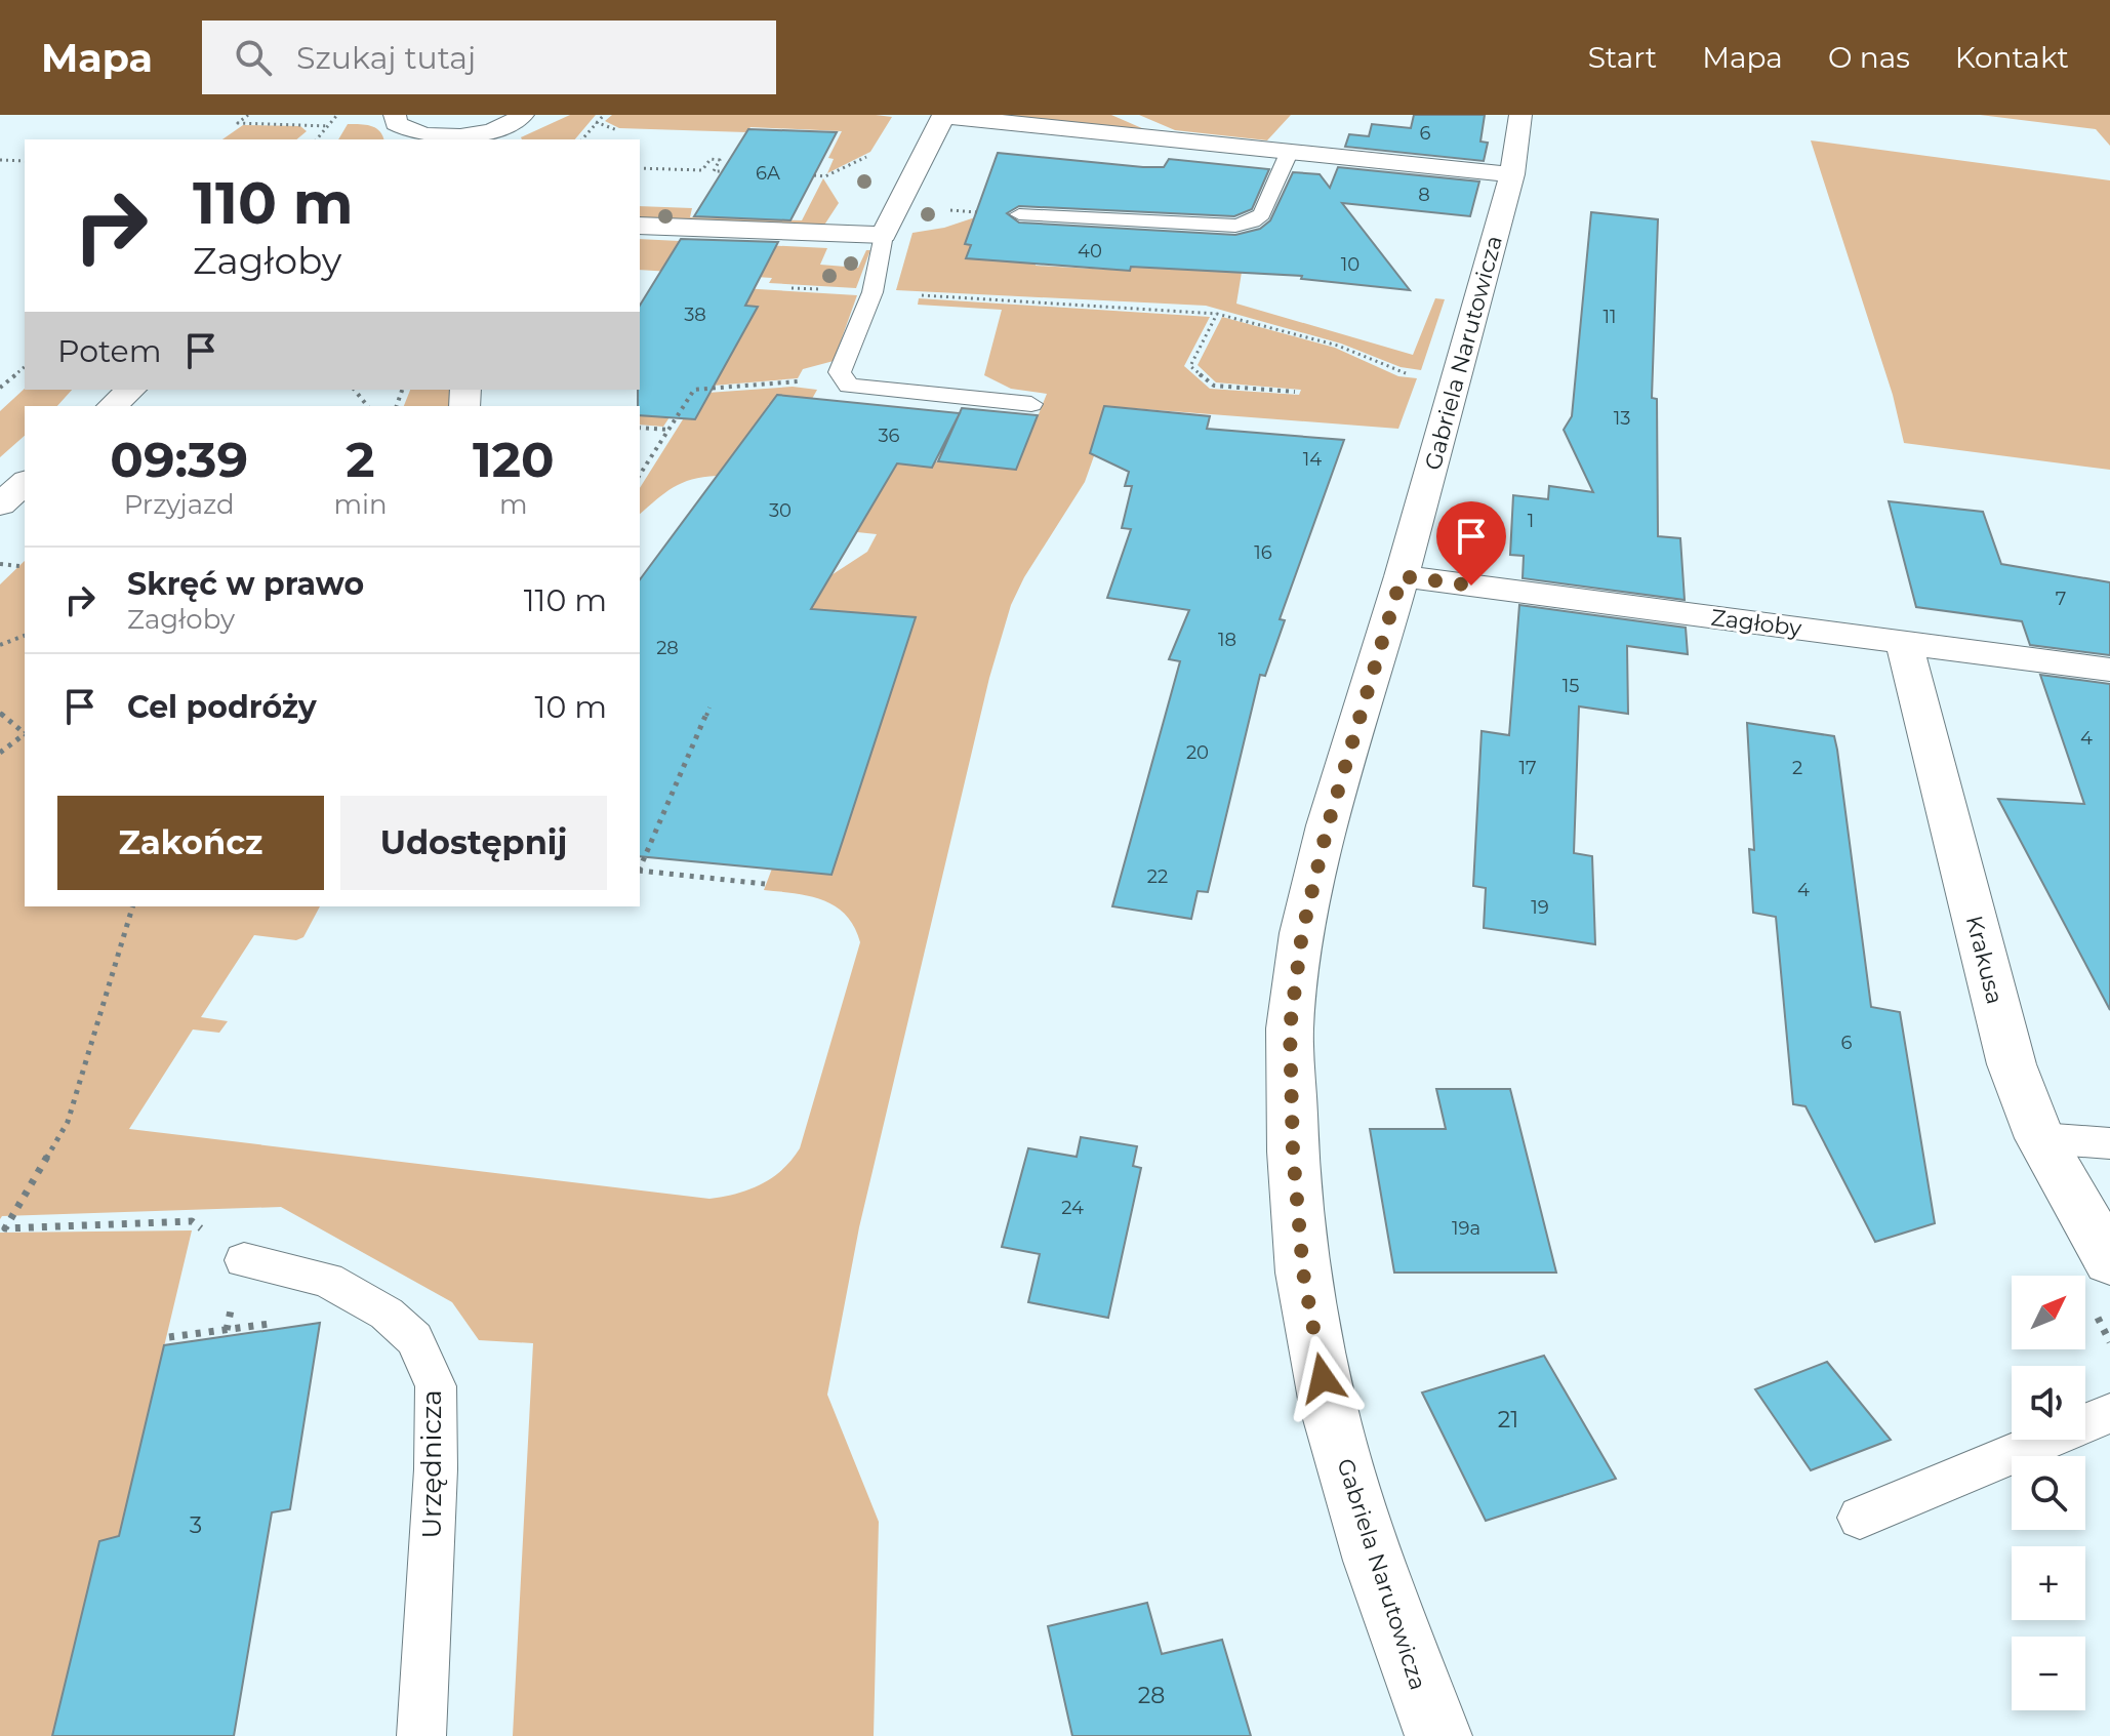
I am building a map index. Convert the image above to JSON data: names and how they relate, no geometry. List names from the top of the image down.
{
  "streets": {
    "street": ["Gabriela Narutowicza", "Zagłoby", "Krakusa"],
    "lane": ["Urzędnicza"]
  },
  "crossings": [
    ["Gabriela Narutowicza", "Zagłoby"],
    ["Zagłoby", "Krakusa"]
  ],
  "house_numbers": [
    "6",
    "6A",
    "8",
    "40",
    "10",
    "38",
    "11",
    "13",
    "36",
    "14",
    "30",
    "1",
    "16",
    "7",
    "18",
    "28",
    "15",
    "4",
    "20",
    "17",
    "2",
    "22",
    "4",
    "19",
    "6",
    "24",
    "19a",
    "21",
    "3",
    "28"
  ],
  "north": "top right",
  "page": {
    "header": "Mapa",
    "search": "Szukaj tutaj",
    "nav": [
      "Start",
      "Mapa",
      "O nas",
      "Kontakt"
    ],
    "turn": ["110 m", "Zagłoby"],
    "then": "Potem",
    "eta": [
      "09:39",
      "Przyjazd",
      "2",
      "min",
      "120",
      "m"
    ],
    "list": [
      {
        "name": "Skręć w prawo",
        "note": "Zagłoby",
        "value": "110 m"
      },
      {
        "name": "Cel podróży",
        "value": "10 m"
      }
    ],
    "buttons": ["Zakończ", "Udostępnij"],
    "map_buttons": ["+", "−"]
  }
}
